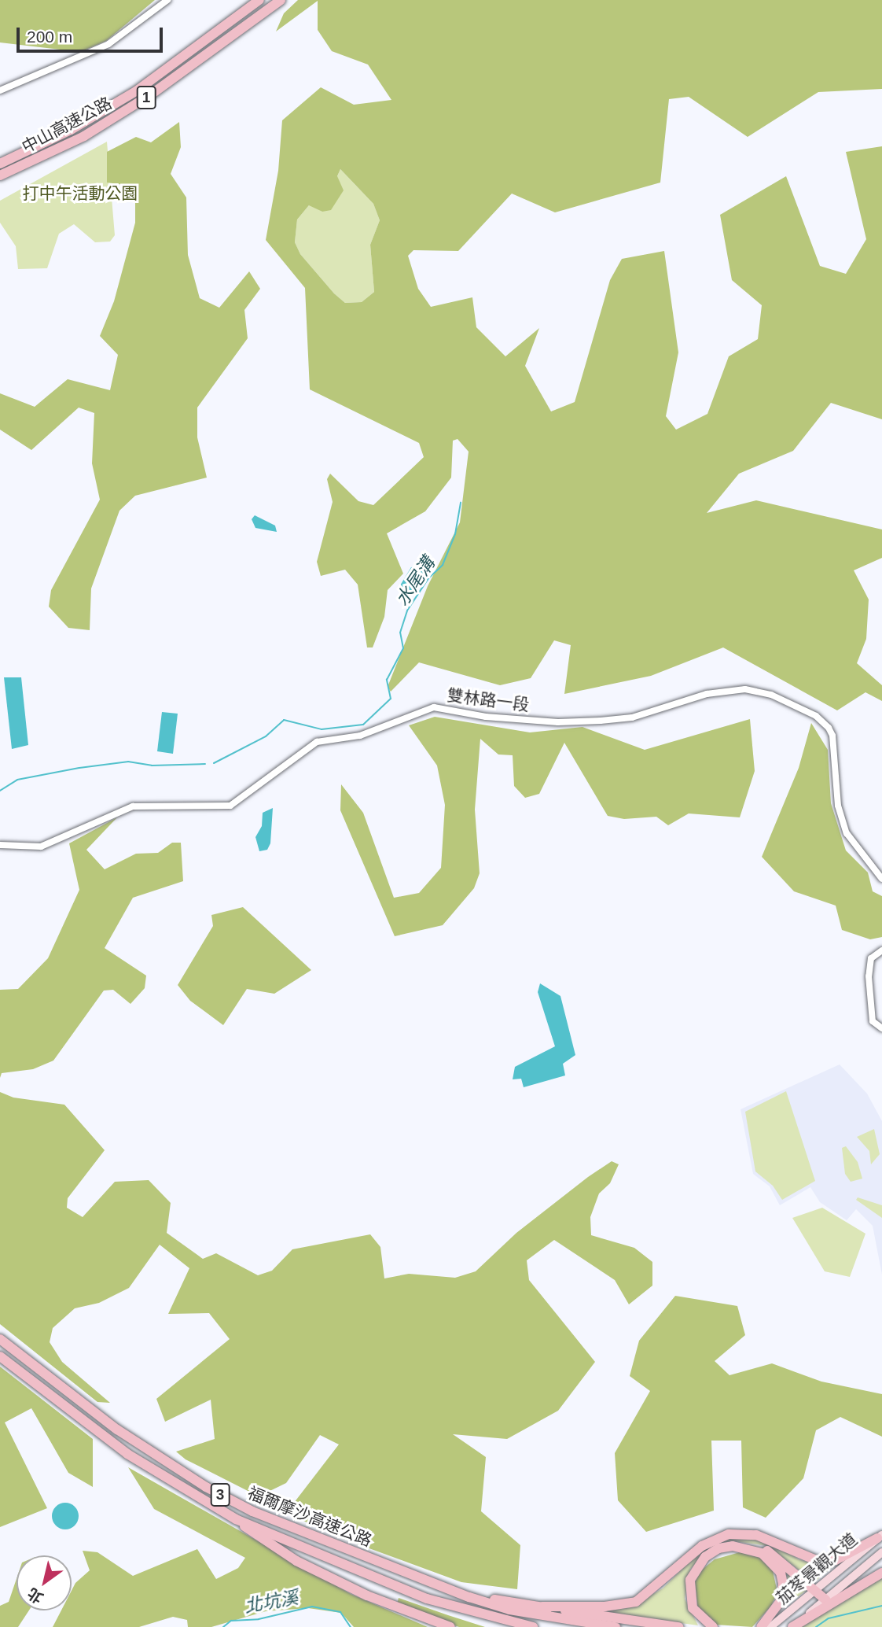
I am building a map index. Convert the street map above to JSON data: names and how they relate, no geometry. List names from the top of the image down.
{
  "streets": {
    "highway": [
      "1",
      "中山高速公路",
      "3",
      "福爾摩沙高速公路"
    ],
    "main road": ["茄苳景觀大道"],
    "street": ["雙林路一段"]
  },
  "water": ["水尾溝", "北坑溪"],
  "parks": ["打中午活動公園"],
  "scale_bar": "200 m",
  "north": "bottom left"
}
